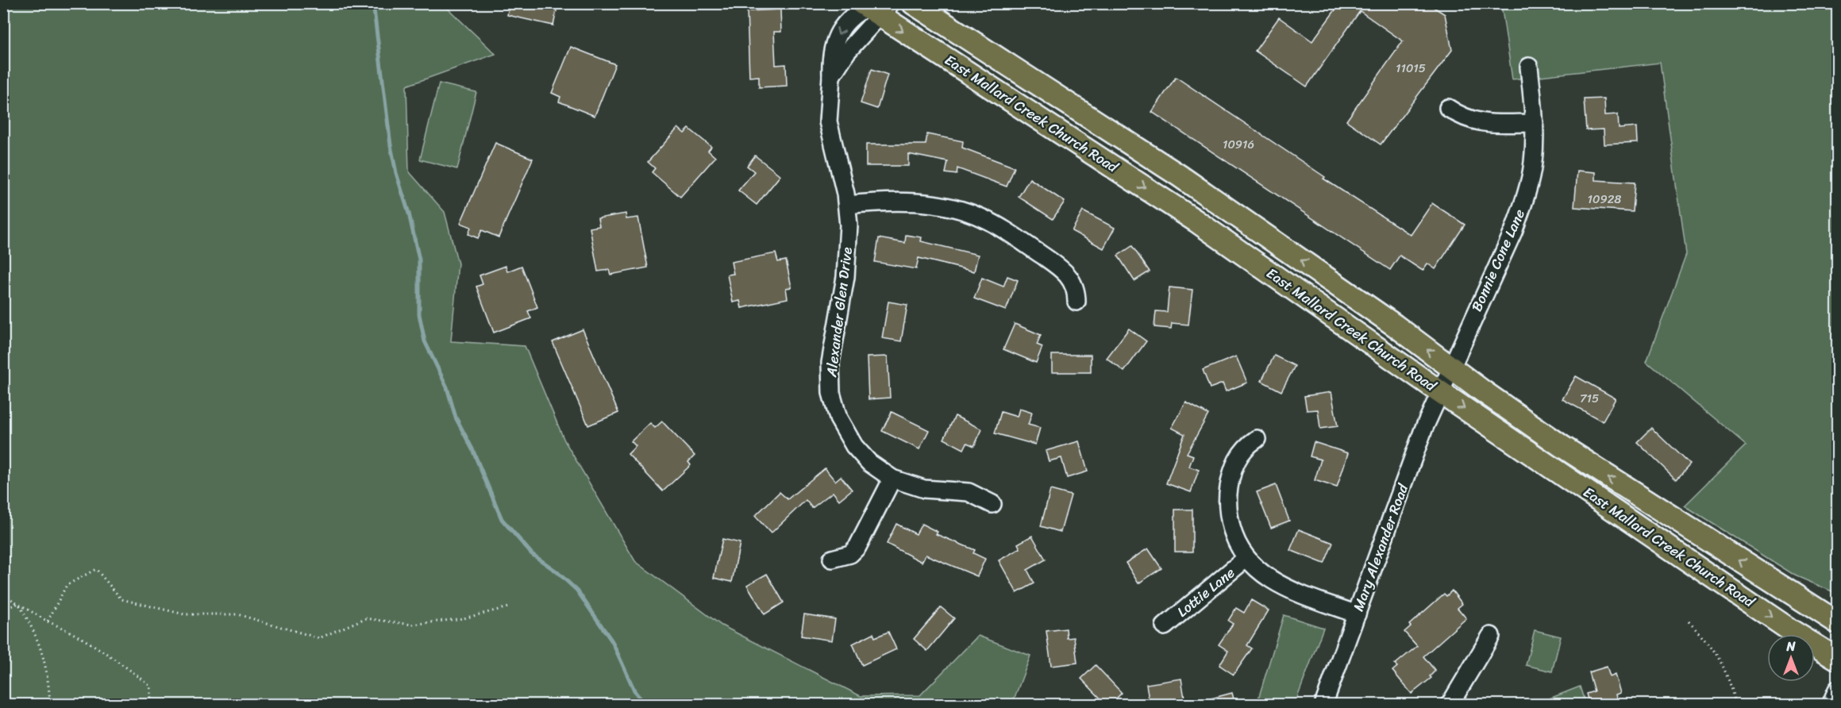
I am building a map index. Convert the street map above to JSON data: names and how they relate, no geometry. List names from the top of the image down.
{
  "streets": {
    "main road": ["East Mallard Creek Church Road"],
    "street": [
      "Bonnie Cone Lane",
      "Alexander Glen Drive",
      "Mary Alexander Road",
      "Lottie Lane"
    ]
  },
  "crossings": [
    ["East Mallard Creek Church Road", "Bonnie Cone Lane"],
    ["East Mallard Creek Church Road", "Alexander Glen Drive"],
    ["East Mallard Creek Church Road", "Mary Alexander Road"],
    ["Bonnie Cone Lane", "Mary Alexander Road"]
  ],
  "house_numbers": [
    "11015",
    "10916",
    "10928",
    "715"
  ],
  "north": "top"
}
